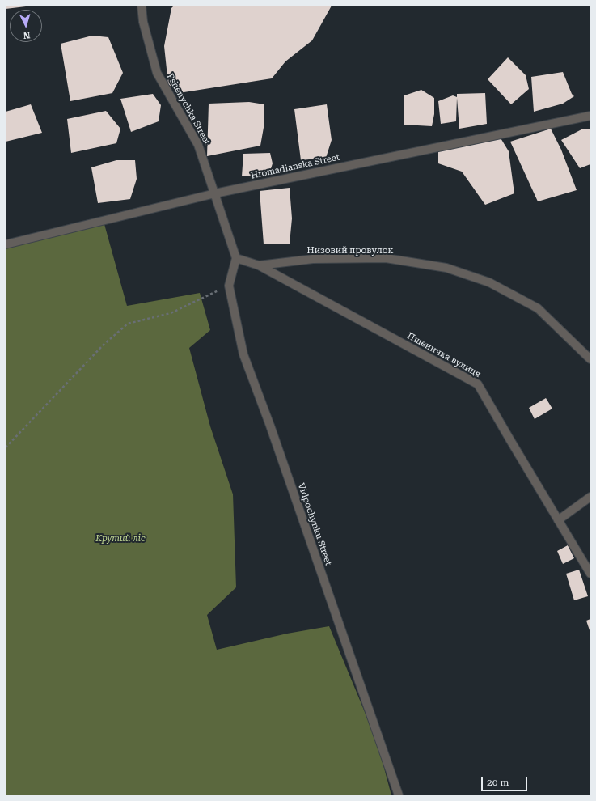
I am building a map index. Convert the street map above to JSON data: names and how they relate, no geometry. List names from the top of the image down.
{
  "streets": {
    "street": [
      "Pshenychka Street",
      "Hromadianska Street",
      "Низовий провулок",
      "Пшеничка вулиця",
      "Vidpochynku Street"
    ]
  },
  "crossings": [
    ["Pshenychka Street", "Hromadianska Street"],
    ["Pshenychka Street", "Низовий провулок"],
    ["Pshenychka Street", "Vidpochynku Street"],
    ["Низовий провулок", "Пшеничка вулиця"],
    ["Низовий провулок", "Vidpochynku Street"]
  ],
  "parks": ["Крутий ліс"],
  "scale_bar": "20 m",
  "north": "bottom"
}
